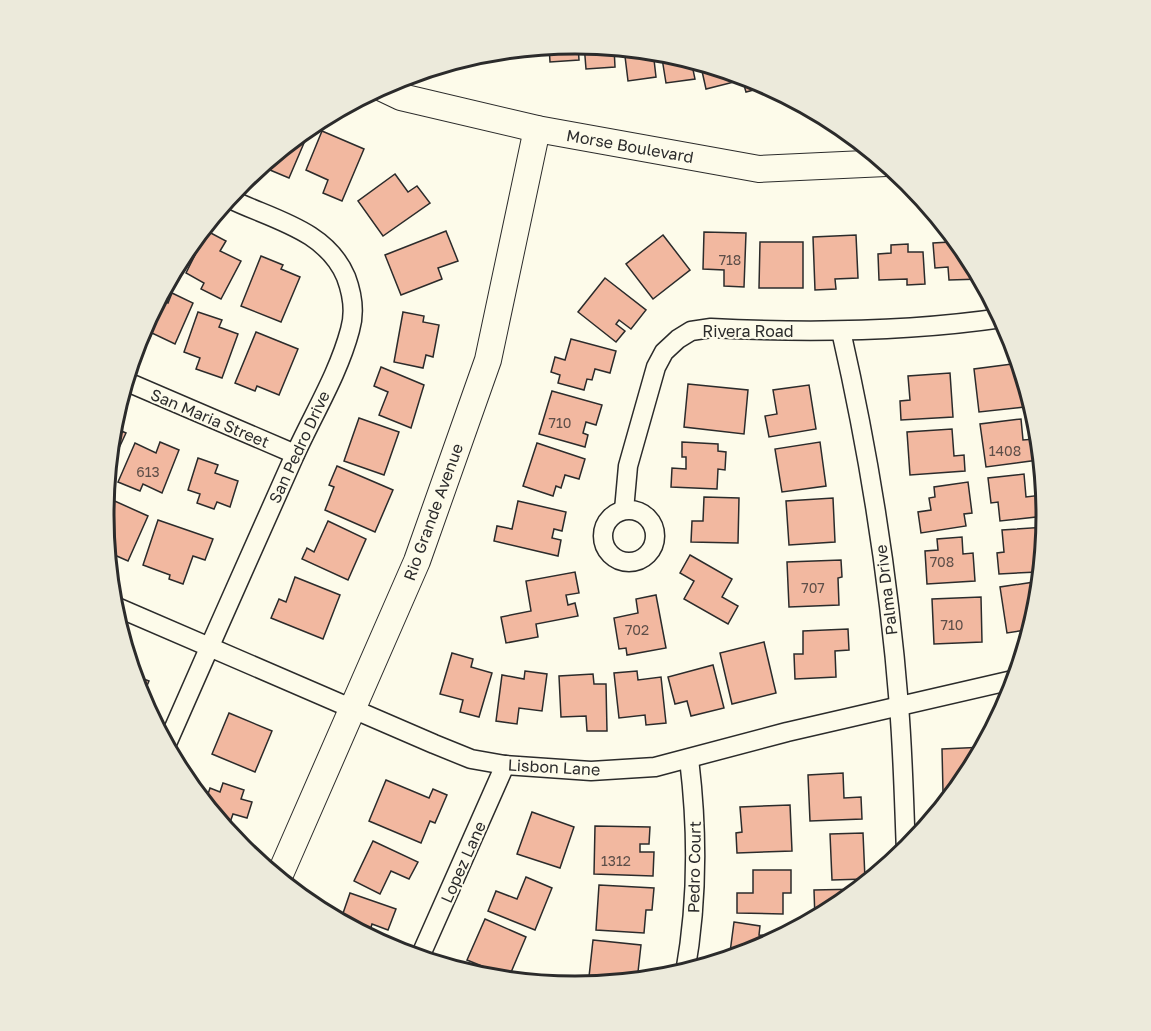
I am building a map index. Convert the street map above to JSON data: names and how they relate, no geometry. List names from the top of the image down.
{
  "streets": {
    "street": [
      "Morse Boulevard",
      "Rivera Road",
      "San Maria Street",
      "San Pedro Drive",
      "Rio Grande Avenue",
      "Palma Drive",
      "Lisbon Lane",
      "Lopez Lane",
      "Pedro Court"
    ]
  },
  "crossings": [
    ["Morse Boulevard", "Rio Grande Avenue"],
    ["Rivera Road", "Palma Drive"],
    ["San Maria Street", "San Pedro Drive"],
    ["San Pedro Drive", "Lisbon Lane"],
    ["Rio Grande Avenue", "Lisbon Lane"],
    ["Palma Drive", "Lisbon Lane"],
    ["Lisbon Lane", "Lopez Lane"],
    ["Lisbon Lane", "Pedro Court"]
  ],
  "house_numbers": [
    "718",
    "710",
    "1408",
    "613",
    "708",
    "707",
    "710",
    "702",
    "1312"
  ]
}
